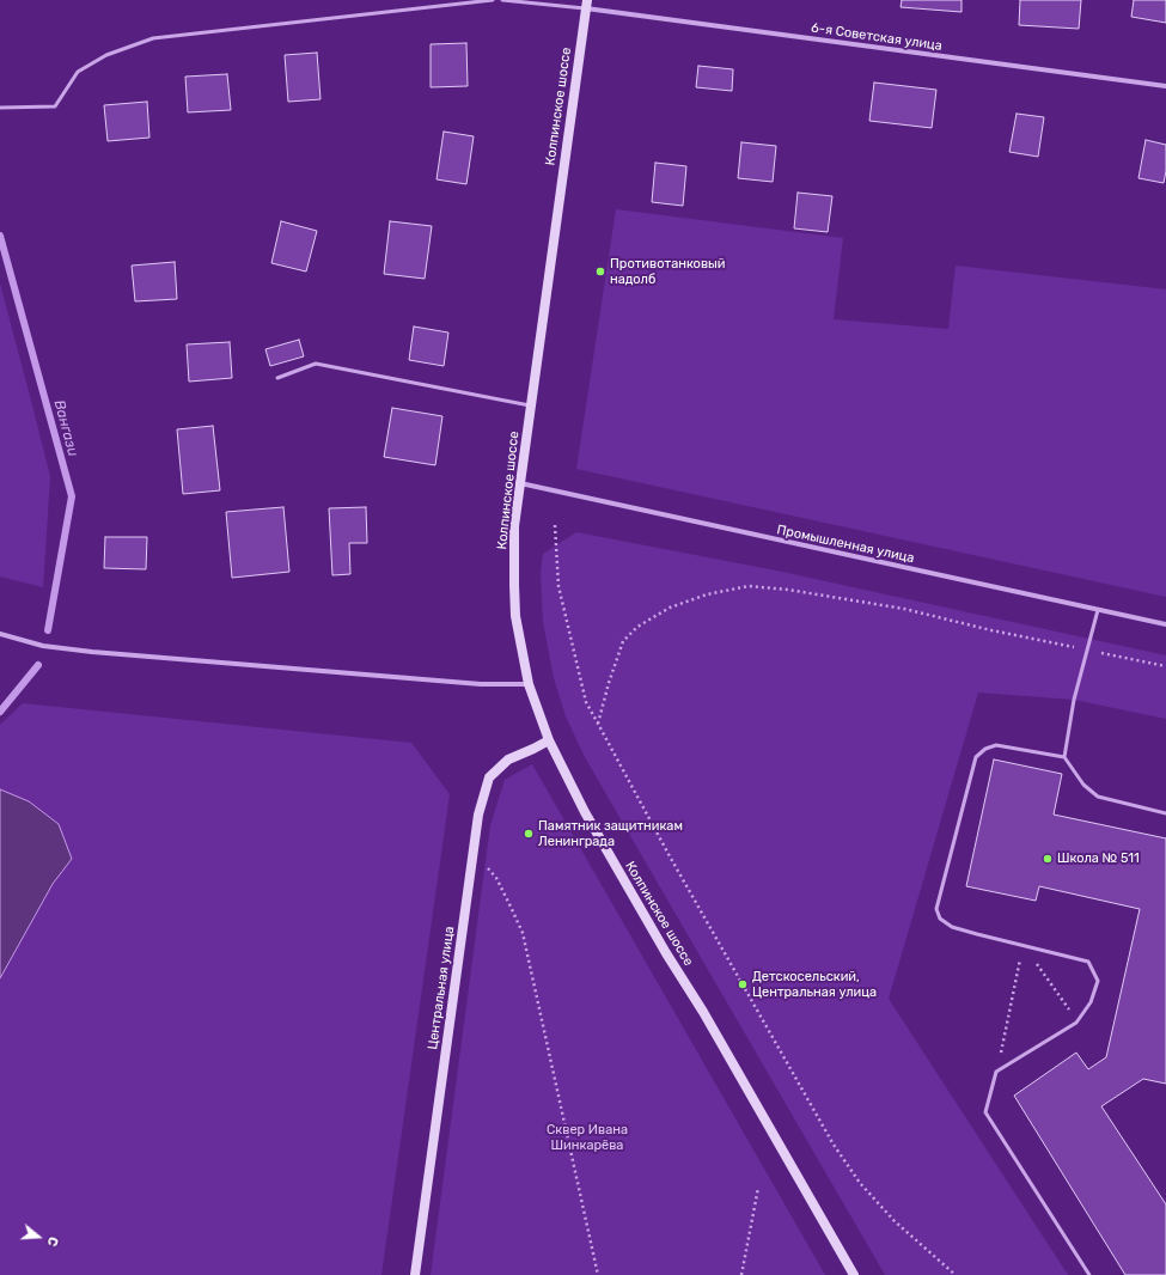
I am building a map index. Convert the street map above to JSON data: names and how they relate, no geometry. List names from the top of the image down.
{
  "streets": {
    "main road": ["Колпинское шоссе", "Центральная улица"],
    "street": ["6-я Советская улица", "Промышленная улица"]
  },
  "crossings": [
    ["6-я Советская улица", "Колпинское шоссе"],
    ["Колпинское шоссе", "Промышленная улица"],
    ["Колпинское шоссе", "Центральная улица"]
  ],
  "water": ["Вангази"],
  "parks": ["Сквер Ивана Шинкарёва"],
  "places": [
    "Противотанковый надолб",
    "Памятник защитникам Ленинграда",
    "Школа № 511",
    "Детскосельский, Центральная улица"
  ],
  "north": "right"
}
